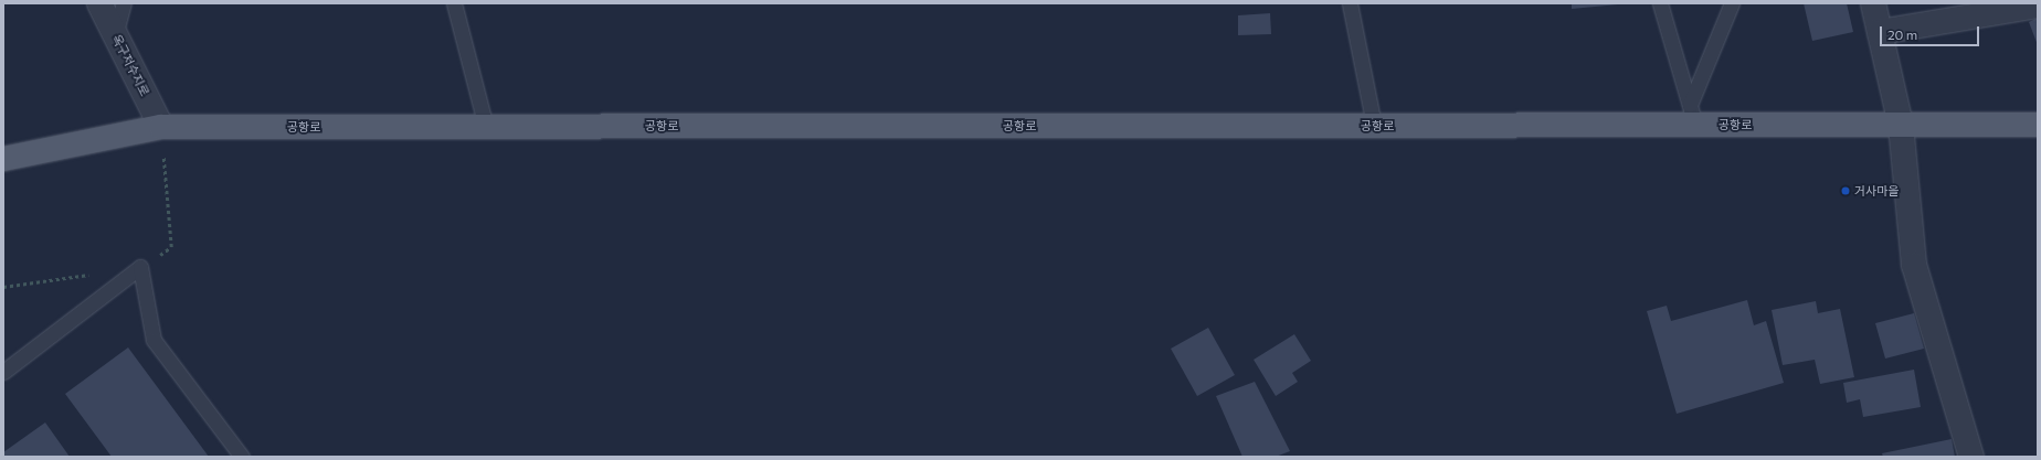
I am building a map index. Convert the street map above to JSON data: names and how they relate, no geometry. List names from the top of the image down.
{
  "streets": {
    "main road": ["공항로"],
    "street": ["옥구저수지로"]
  },
  "crossings": [
    ["옥구저수지로", "공항로"]
  ],
  "places": ["거사마을"],
  "scale_bar": "20 m"
}
